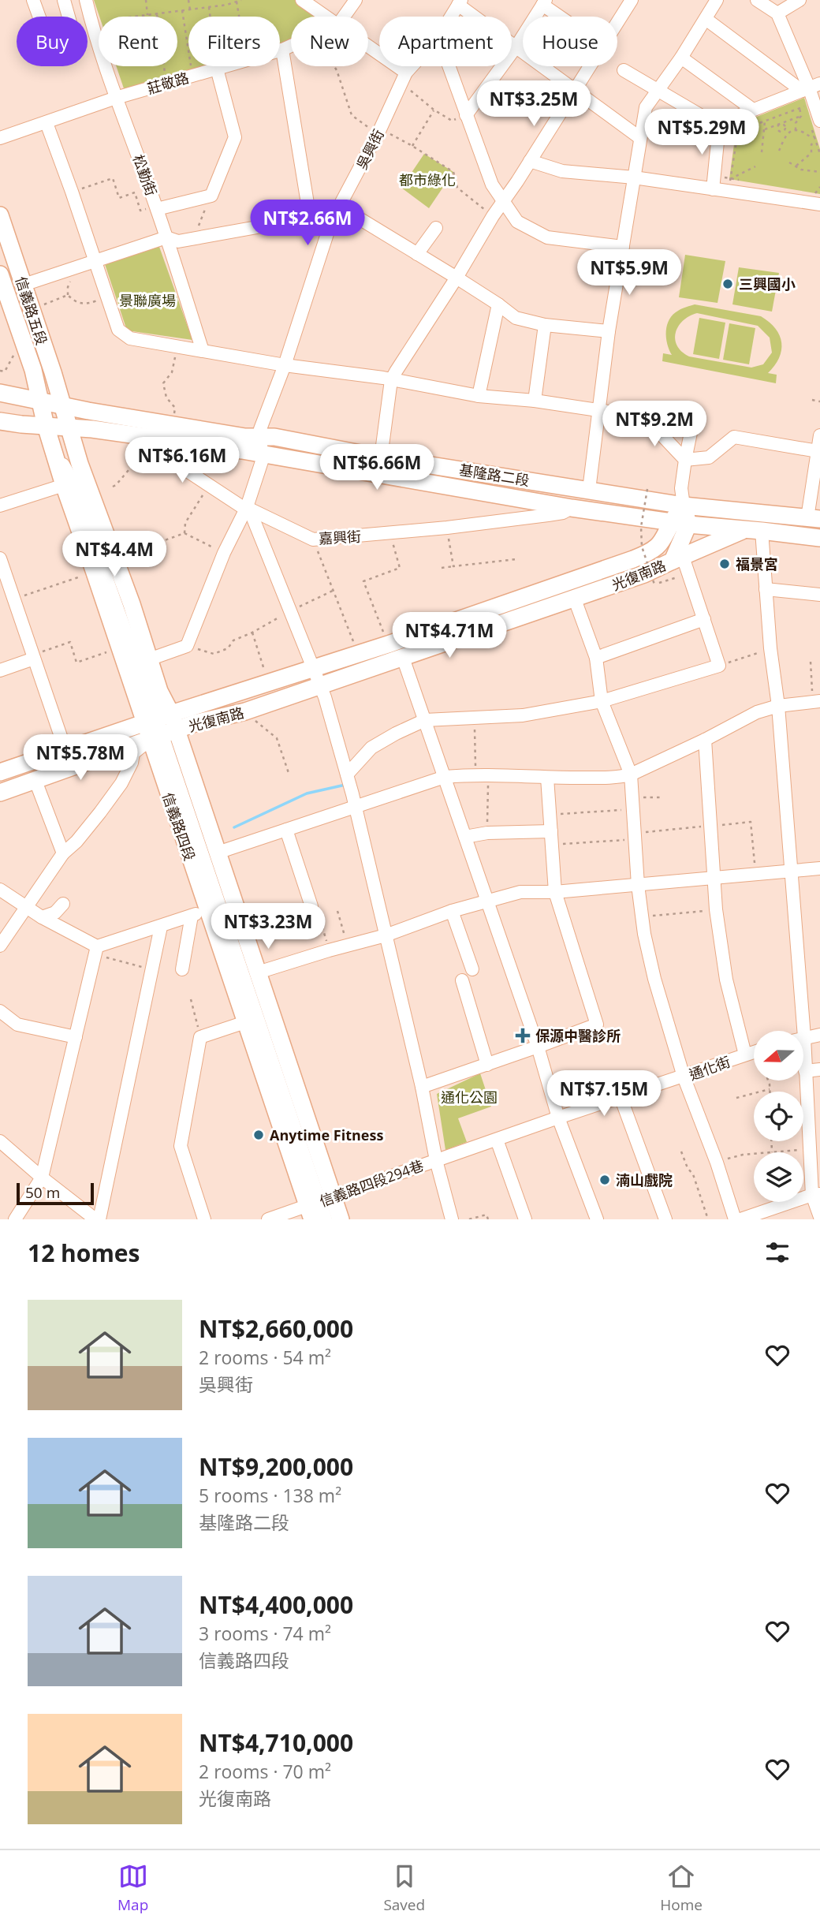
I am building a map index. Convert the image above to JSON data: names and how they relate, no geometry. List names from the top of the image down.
{
  "streets": {
    "main road": [
      "信義路五段",
      "基隆路二段",
      "光復南路",
      "信義路四段"
    ],
    "street": [
      "莊敬路",
      "吳興街",
      "松勤街",
      "嘉興街",
      "通化街",
      "信義路四段294巷"
    ]
  },
  "crossings": [
    ["莊敬路", "松勤街"],
    ["吳興街", "基隆路二段"],
    ["吳興街", "嘉興街"],
    ["信義路五段", "基隆路二段"],
    ["信義路五段", "信義路四段"],
    ["基隆路二段", "嘉興街"],
    ["基隆路二段", "光復南路"],
    ["基隆路二段", "信義路四段"],
    ["光復南路", "信義路四段"],
    ["信義路四段", "信義路四段294巷"],
    ["通化街", "信義路四段294巷"]
  ],
  "parks": ["都市綠化", "景聯廣場", "通化公園"],
  "places": {
    "other": [
      "三興國小",
      "福景宮",
      "Anytime Fitness",
      "湳山戲院"
    ],
    "health": ["保源中醫診所"]
  },
  "scale_bar": "50 m",
  "north": "left",
  "page": {
    "chip": [
      "Buy",
      "Rent",
      "Filters",
      "New",
      "Apartment",
      "House"
    ],
    "price": [
      "NT$3.25M",
      "NT$5.29M",
      "NT$2.66M",
      "NT$5.9M",
      "NT$9.2M",
      "NT$6.16M",
      "NT$6.66M",
      "NT$4.4M",
      "NT$4.71M",
      "NT$5.78M",
      "NT$3.23M",
      "NT$7.15M"
    ],
    "scale": "50 m",
    "heading": "12 homes",
    "list": [
      {
        "name": "NT$2,660,000",
        "note": "2 rooms · 54 m² · 吳興街"
      },
      {
        "name": "NT$9,200,000",
        "note": "5 rooms · 138 m² · 基隆路二段"
      },
      {
        "name": "NT$4,400,000",
        "note": "3 rooms · 74 m² · 信義路四段"
      },
      {
        "name": "NT$4,710,000",
        "note": "2 rooms · 70 m² · 光復南路"
      }
    ],
    "tabs": ["Map", "Saved", "Home"]
  }
}
